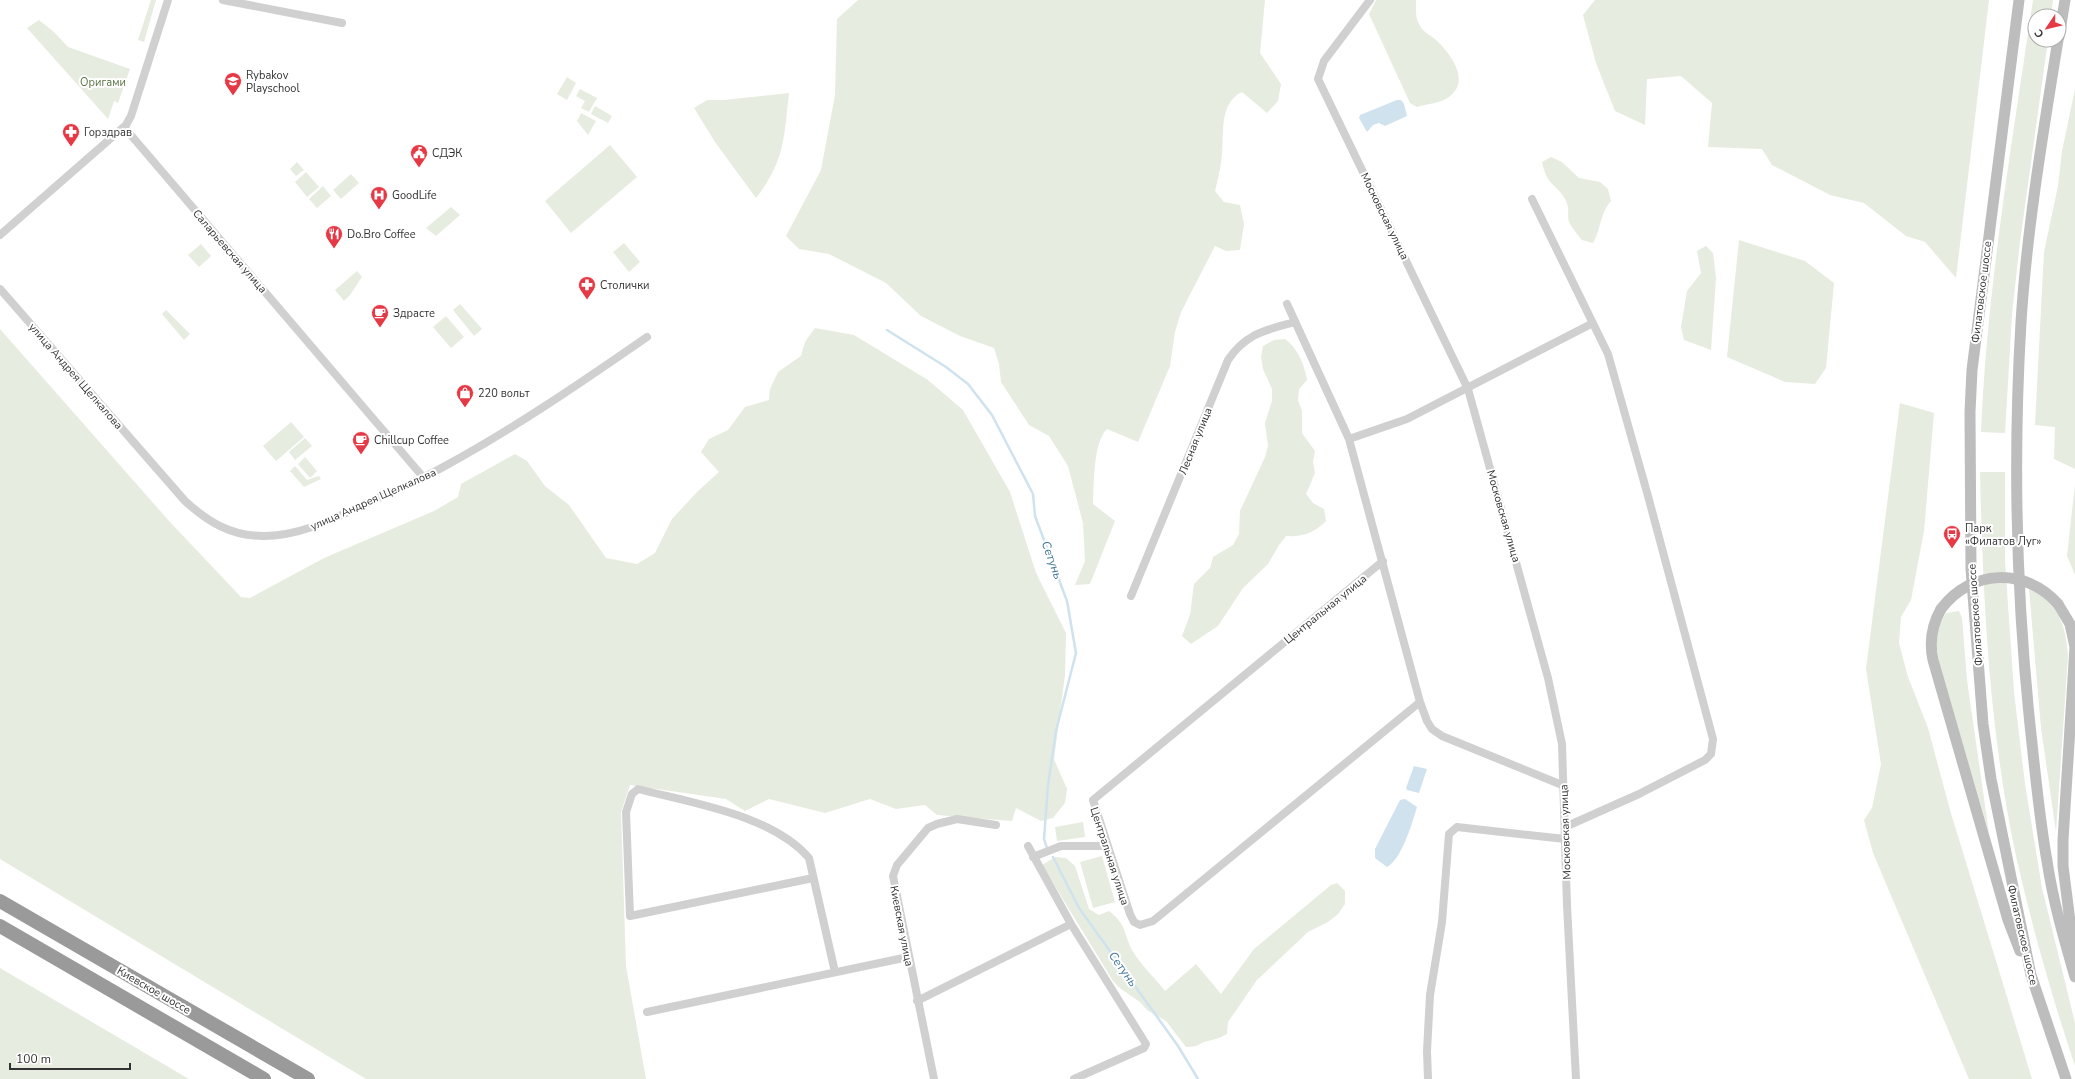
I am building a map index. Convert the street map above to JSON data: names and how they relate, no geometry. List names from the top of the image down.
{
  "streets": {
    "highway": ["Киевское шоссе"],
    "main road": ["Филатовское шоссе"],
    "street": [
      "Московская улица",
      "Саларьевская улица",
      "улица Андрея Щелкалова",
      "Лесная улица",
      "Центральная улица",
      "Киевская улица"
    ]
  },
  "crossings": [
    ["Саларьевская улица", "улица Андрея Щелкалова"]
  ],
  "water": ["Сетунь"],
  "parks": ["Оригами"],
  "places": {
    "school or university": ["Rybakov Playschool"],
    "pharmacy": ["Горздрав", "Столички"],
    "public building": ["СДЭК"],
    "hospital": ["GoodLife"],
    "restaurant": ["Do.Bro Coffee"],
    "cafe": ["Здрасте", "Chillcup Coffee"],
    "shop": ["220 вольт"],
    "bus stop": ["Парк «Филатов Луг»"]
  },
  "scale_bar": "100 m",
  "north": "bottom left"
}
